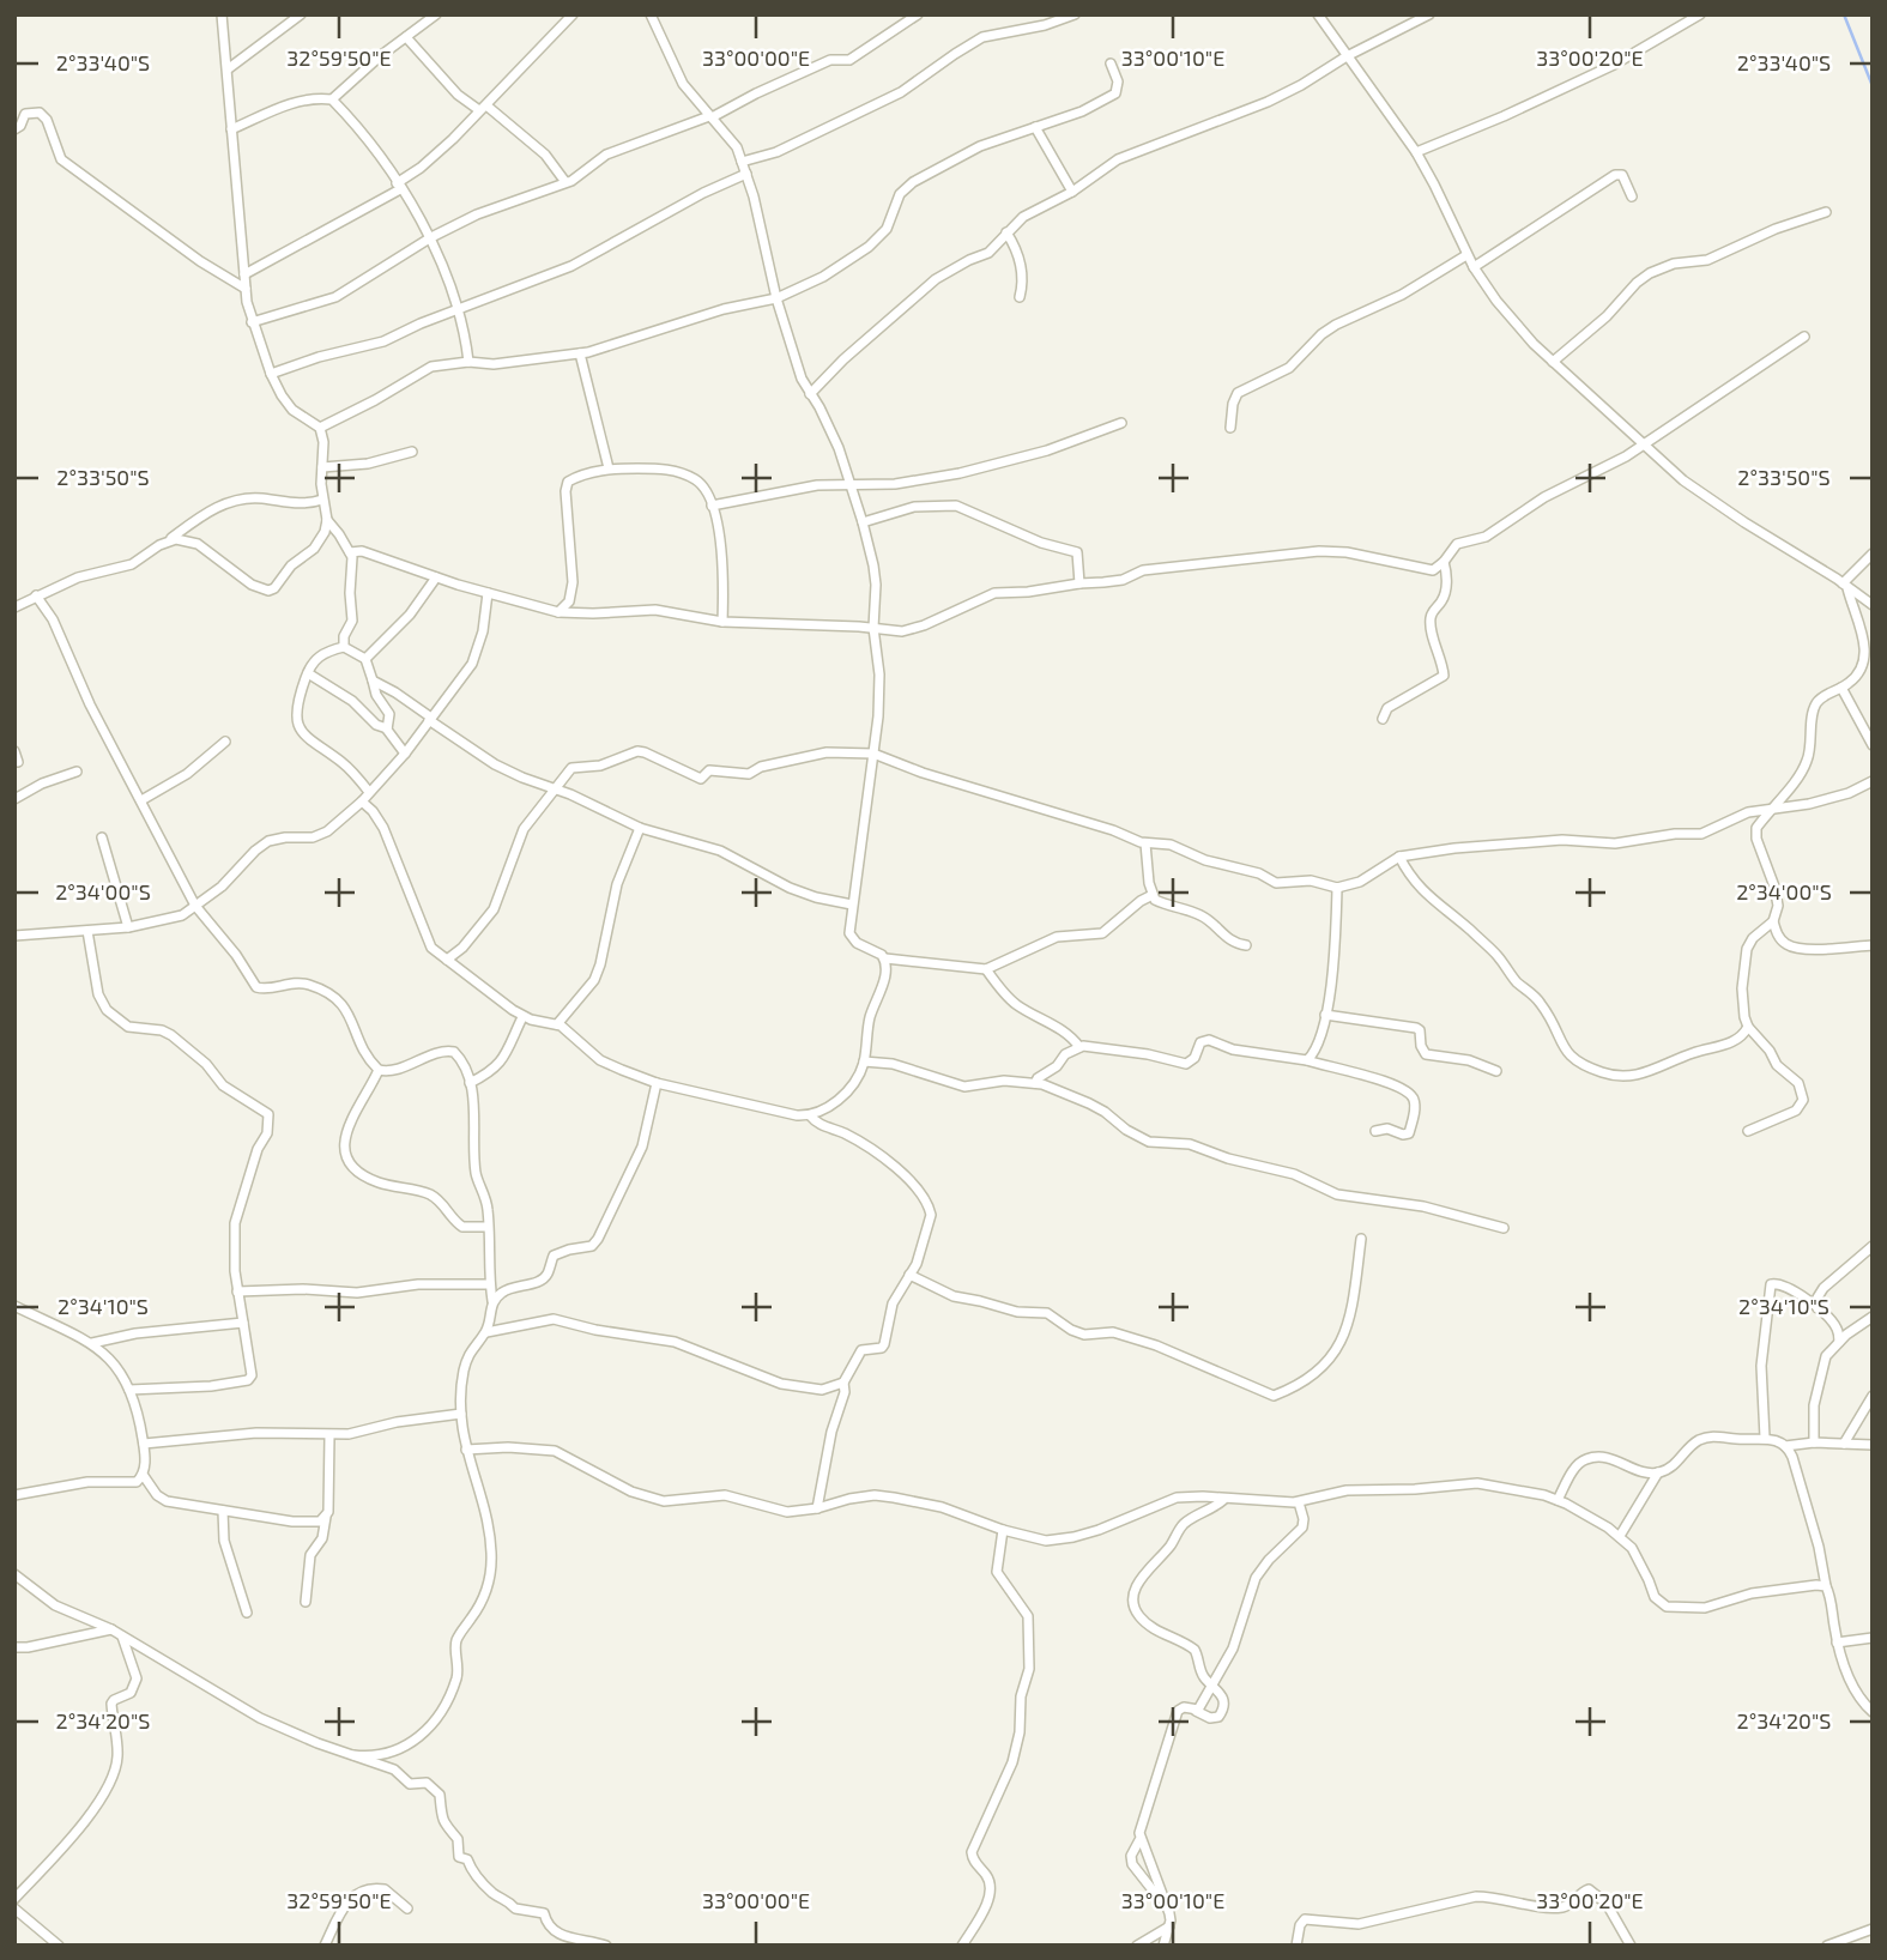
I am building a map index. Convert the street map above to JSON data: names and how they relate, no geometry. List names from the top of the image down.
{
  "coordinates": [
    "32°59'50\"E",
    "33°00'00\"E",
    "33°00'10\"E",
    "33°00'20\"E",
    "2°33'40\"S",
    "2°33'50\"S",
    "2°34'00\"S",
    "2°34'10\"S",
    "2°34'20\"S"
  ]
}
